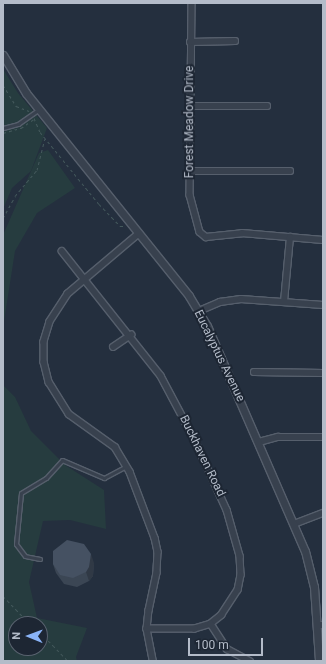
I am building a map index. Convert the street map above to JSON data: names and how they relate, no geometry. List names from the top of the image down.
{
  "streets": {
    "street": ["Forest Meadow Drive", "Eucalyptus Avenue", "Buckhaven Road"]
  },
  "scale_bar": "100 m",
  "north": "left"
}
